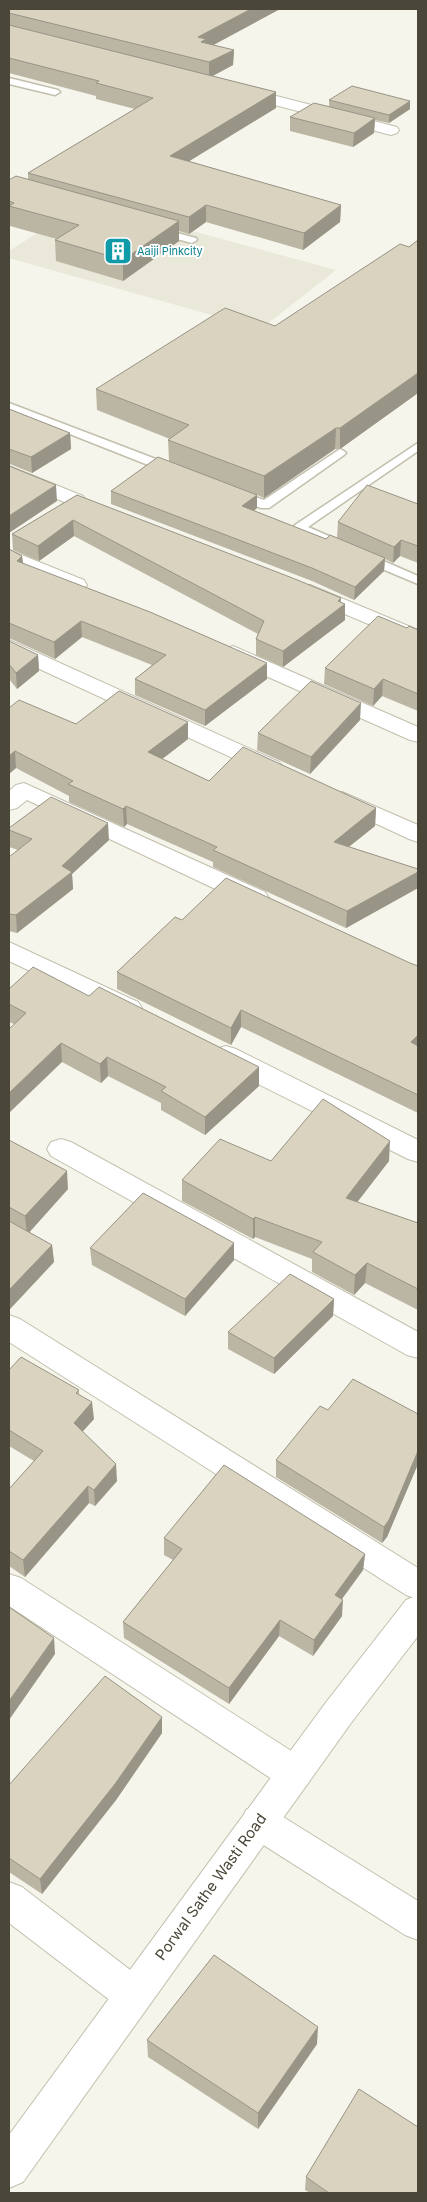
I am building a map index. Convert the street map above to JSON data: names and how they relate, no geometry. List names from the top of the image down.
{
  "streets": {
    "street": ["Porwal Sathe Wasti Road"]
  },
  "places": {
    "building": ["Aaiji Pinkcity"]
  }
}
